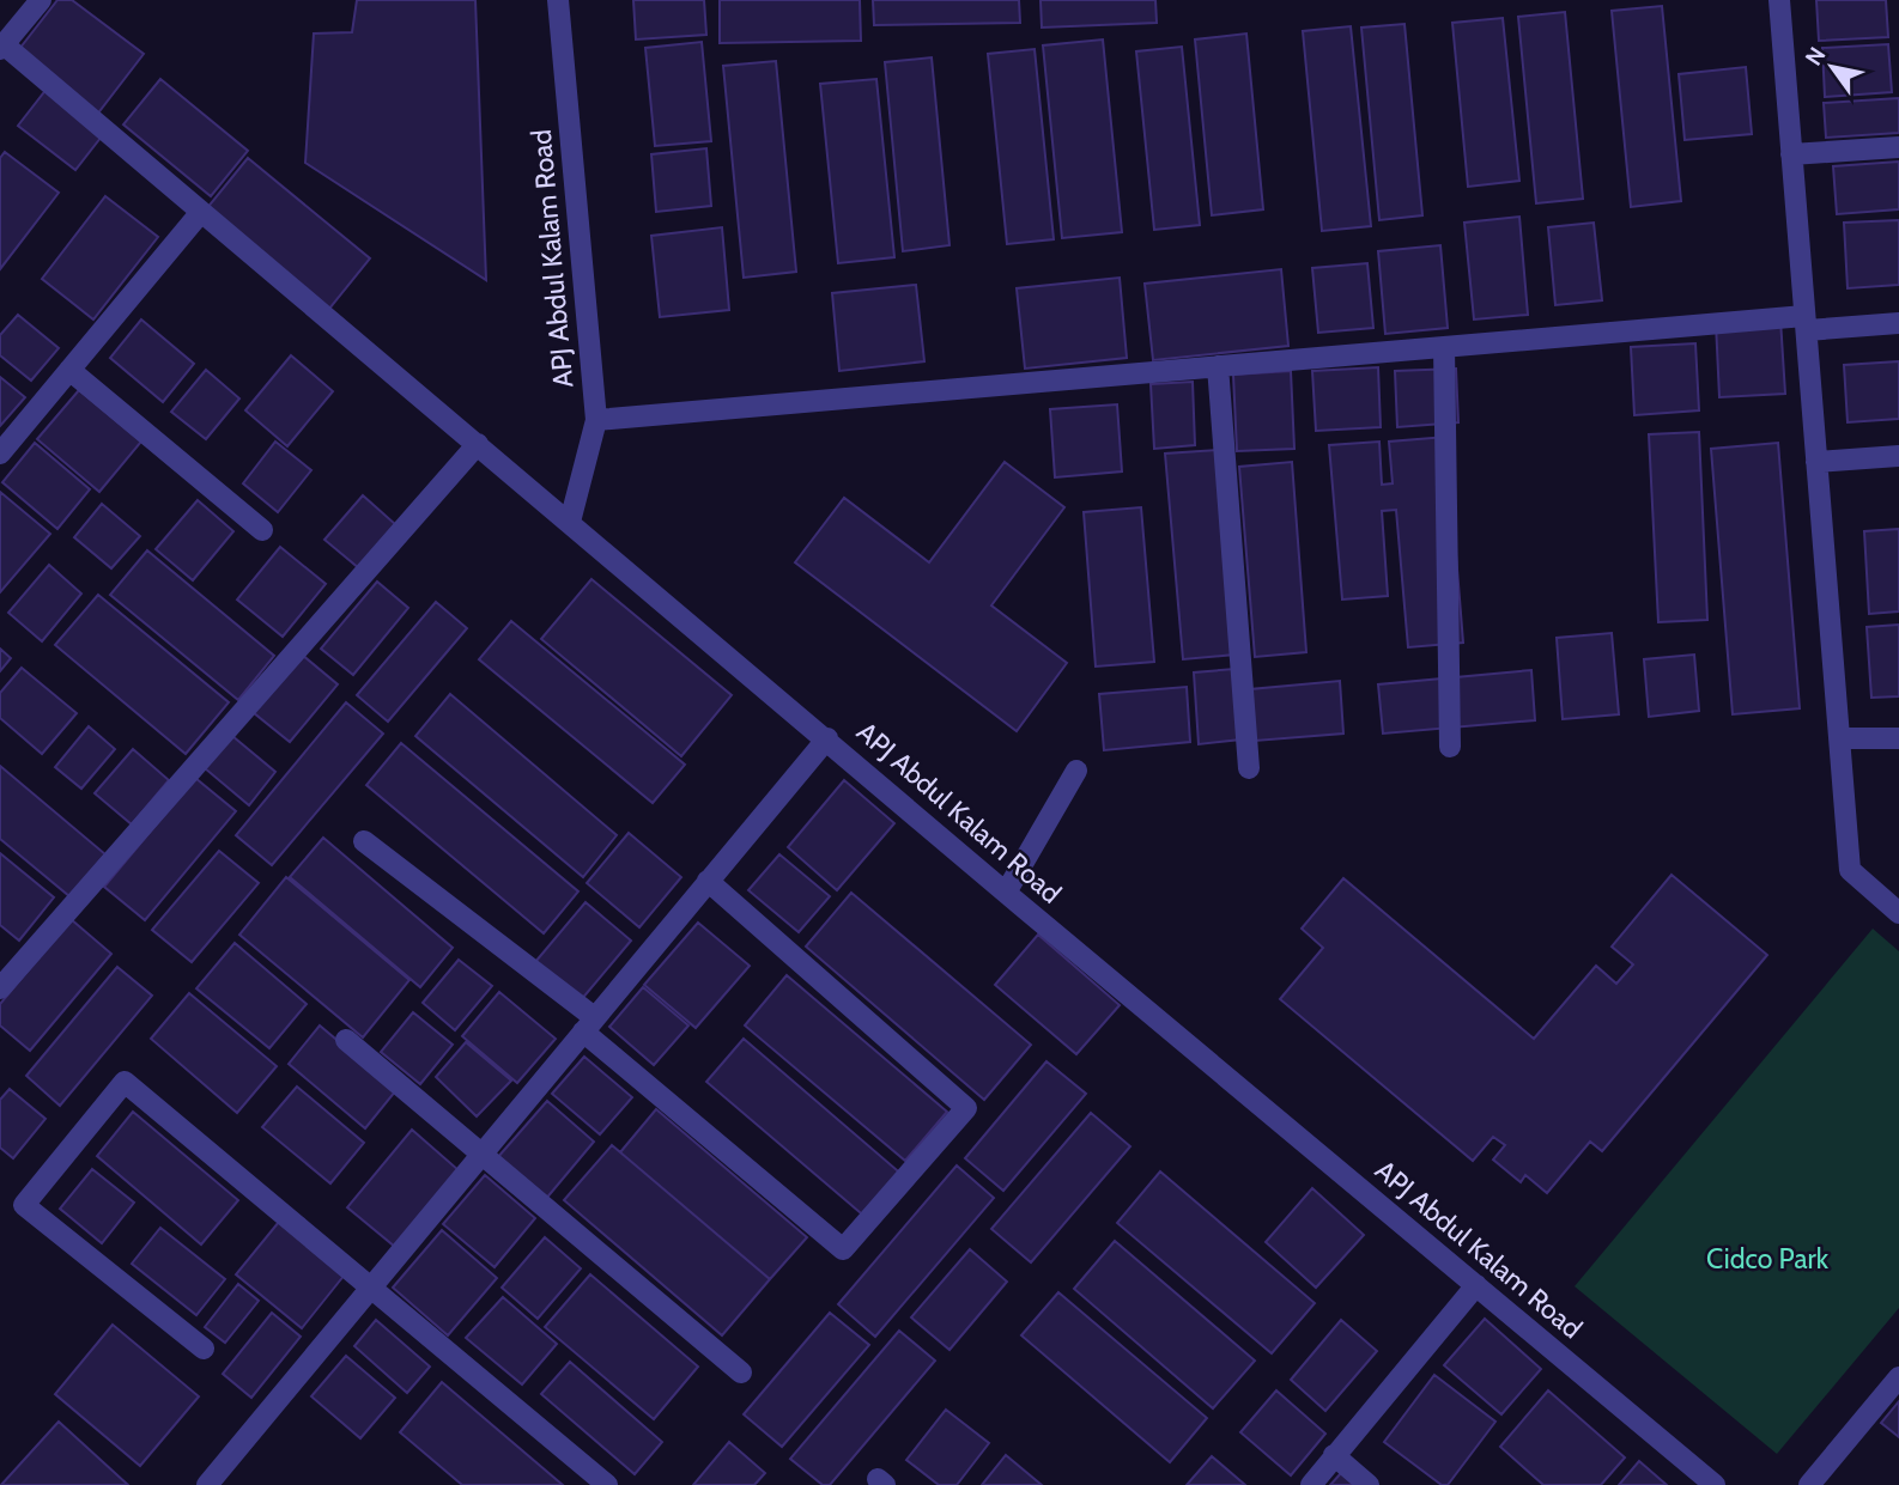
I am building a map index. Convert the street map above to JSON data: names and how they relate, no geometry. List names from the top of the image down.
{
  "streets": {
    "street": ["APJ Abdul Kalam Road"]
  },
  "parks": ["Cidco Park"],
  "north": "top left"
}
